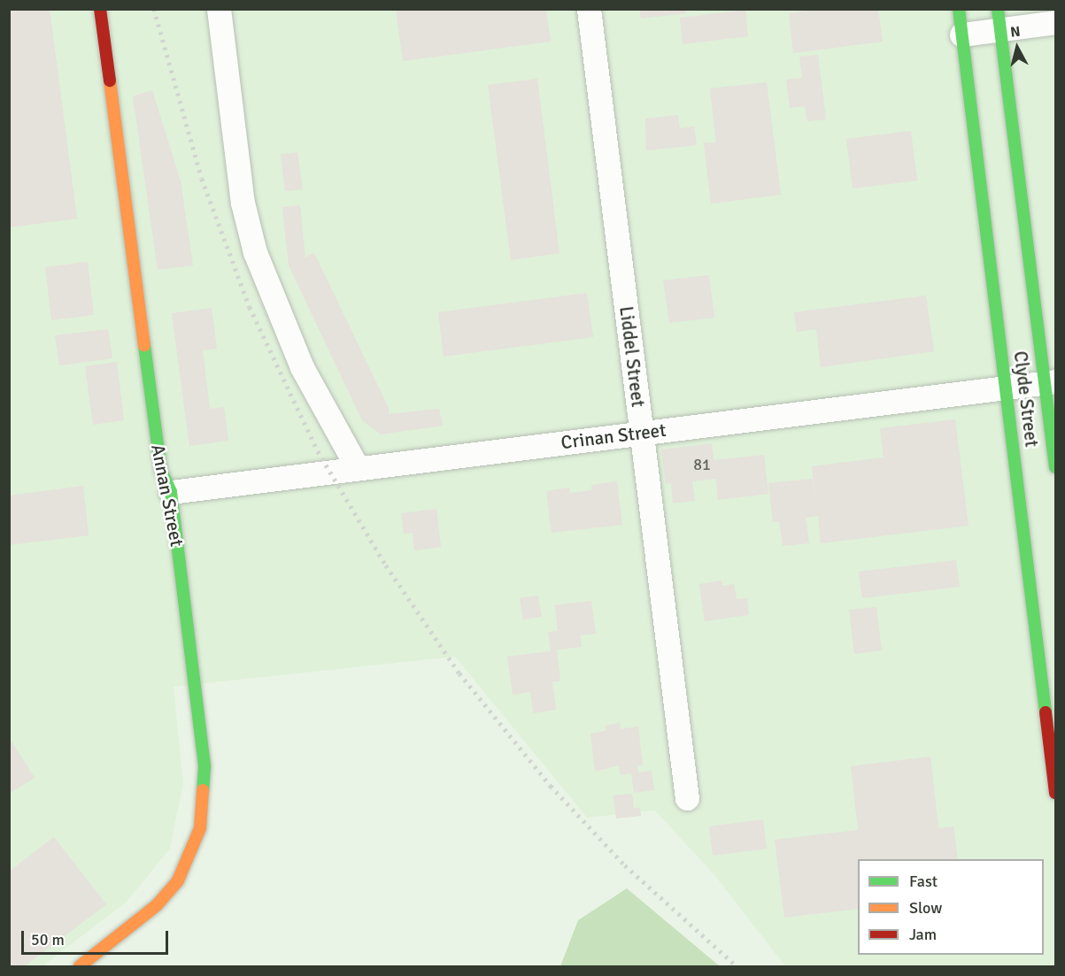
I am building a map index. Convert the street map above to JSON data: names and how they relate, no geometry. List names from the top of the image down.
{
  "streets": {
    "main road": ["Clyde Street", "Annan Street"],
    "street": ["Liddel Street", "Crinan Street"]
  },
  "crossings": [
    ["Liddel Street", "Crinan Street"],
    ["Clyde Street", "Crinan Street"],
    ["Crinan Street", "Annan Street"]
  ],
  "house_numbers": ["81"],
  "legend": ["Fast", "Slow", "Jam"],
  "scale_bar": "50 m",
  "north": "top"
}
